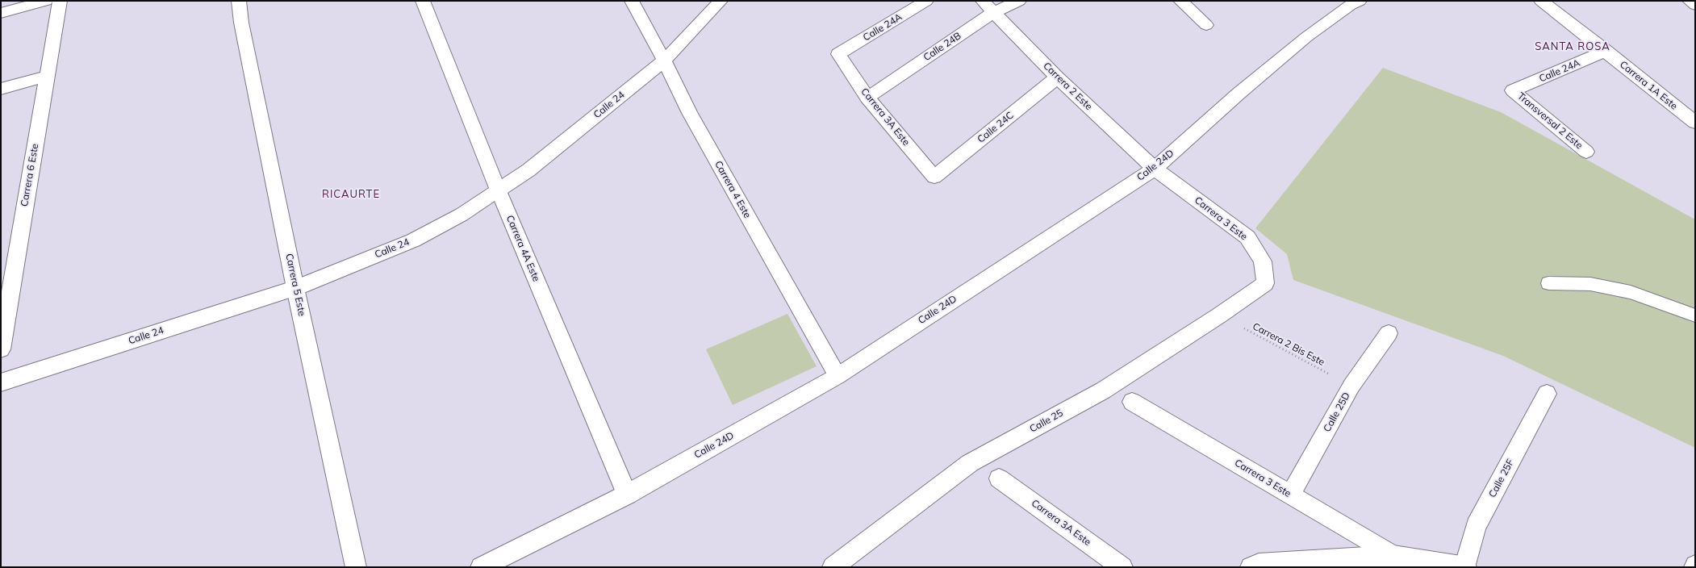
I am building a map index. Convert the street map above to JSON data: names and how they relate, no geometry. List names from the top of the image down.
{
  "streets": {
    "street": [
      "Calle 24A",
      "Calle 24B",
      "Carrera 1A Este",
      "Carrera 2 Este",
      "Calle 24",
      "Carrera 3A Este",
      "Transversal 2 Este",
      "Calle 24C",
      "Calle 24D",
      "Carrera 6 Este",
      "Carrera 4 Este",
      "Carrera 3 Este",
      "Carrera 4A Este",
      "Carrera 5 Este",
      "Calle 25D",
      "Calle 25",
      "Calle 25F"
    ],
    "path": ["Carrera 2 Bis Este"]
  },
  "crossings": [
    ["Calle 24A", "Carrera 1A Este"],
    ["Calle 24A", "Carrera 3A Este"],
    ["Calle 24A", "Transversal 2 Este"],
    ["Calle 24B", "Carrera 2 Este"],
    ["Calle 24B", "Carrera 3A Este"],
    ["Carrera 2 Este", "Calle 24C"],
    ["Carrera 2 Este", "Calle 24D"],
    ["Carrera 2 Este", "Carrera 3 Este"],
    ["Calle 24", "Carrera 4 Este"],
    ["Calle 24", "Carrera 4A Este"],
    ["Calle 24", "Carrera 5 Este"],
    ["Carrera 3A Este", "Calle 24C"],
    ["Calle 24D", "Carrera 4 Este"],
    ["Calle 24D", "Carrera 3 Este"],
    ["Calle 24D", "Carrera 4A Este"],
    ["Carrera 3 Este", "Calle 25D"],
    ["Carrera 3 Este", "Calle 25"],
    ["Carrera 3 Este", "Calle 25F"],
    ["Carrera 2 Bis Este", "Calle 25D"],
    ["Carrera 2 Bis Este", "Calle 25"]
  ],
  "districts": ["SANTA ROSA", "RICAURTE"]
}
